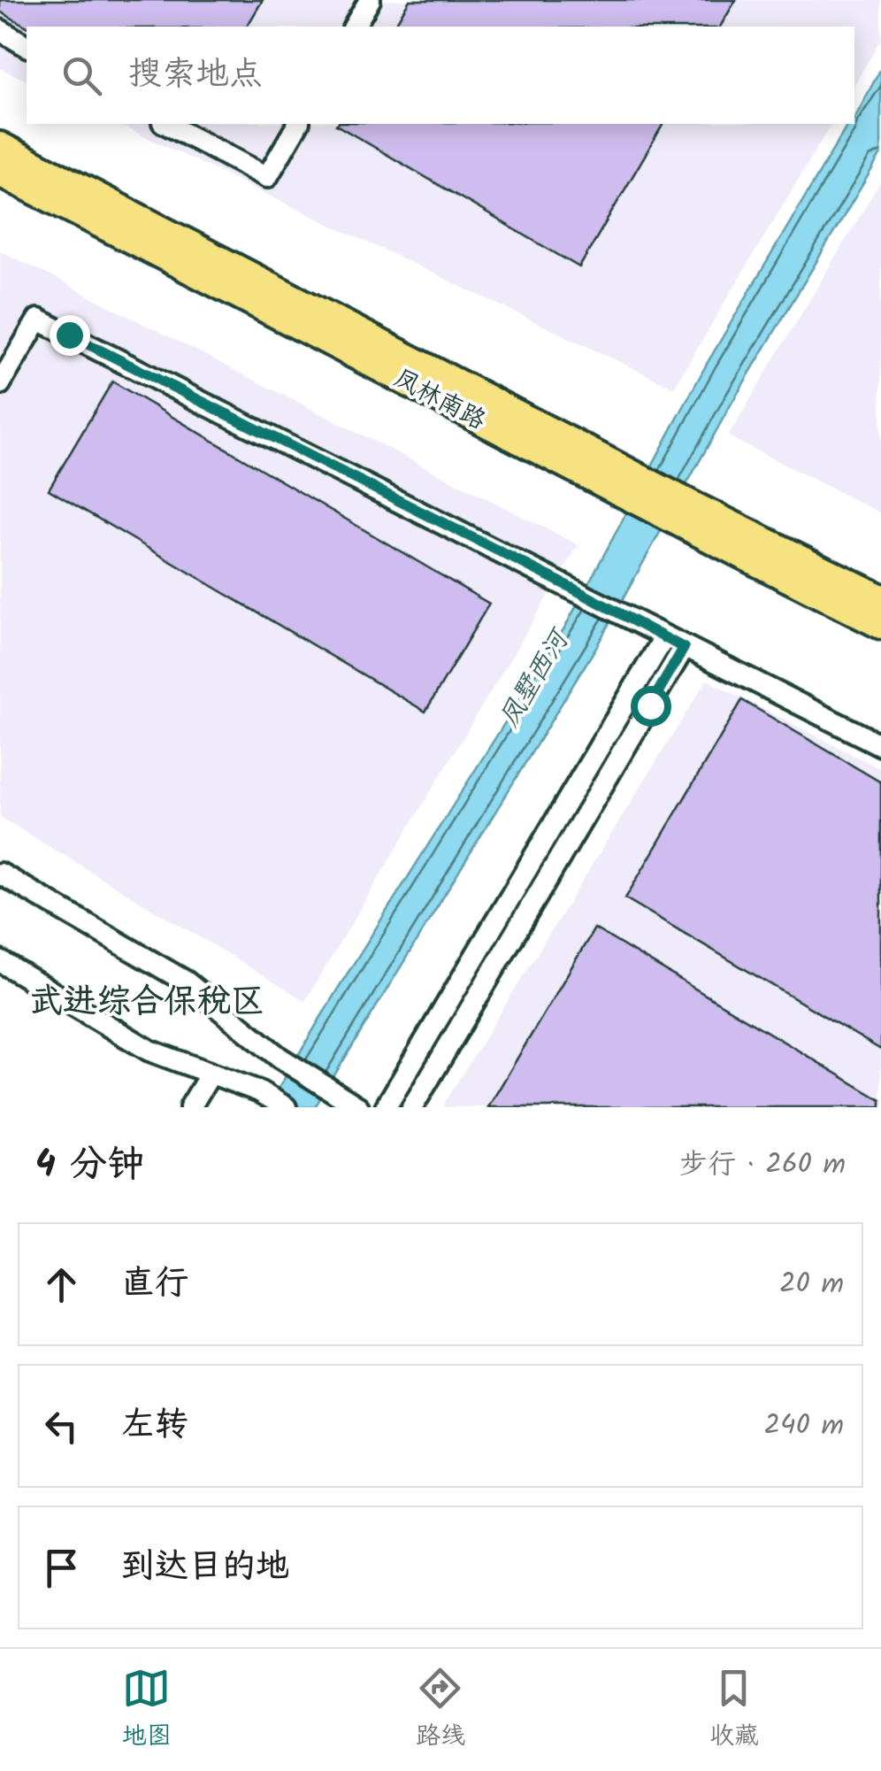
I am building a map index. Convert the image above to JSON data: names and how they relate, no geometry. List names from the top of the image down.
{
  "streets": {
    "main road": ["凤林南路"]
  },
  "districts": ["武进综合保税区"],
  "water": ["凤墅西河"],
  "page": {
    "search": "搜索地点",
    "heading": ["4 分钟", "步行 · 260 m"],
    "list": [
      ["直行", "20 m"],
      ["左转", "240 m"],
      "到达目的地"
    ],
    "nav": ["地图", "路线", "收藏"]
  }
}
